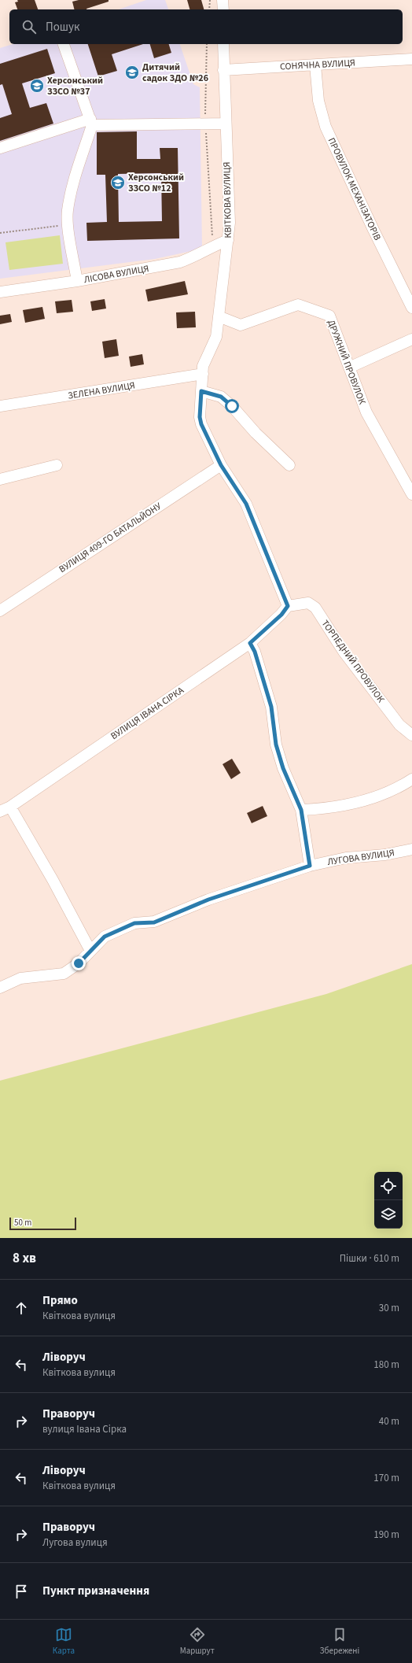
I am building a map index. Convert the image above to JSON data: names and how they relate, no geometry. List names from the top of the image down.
{
  "streets": {
    "street": [
      "СОНЯЧНА ВУЛИЦЯ",
      "ПРОВУЛОК МЕХАНІЗАТОРІВ",
      "КВІТКОВА ВУЛИЦЯ",
      "ЛІСОВА ВУЛИЦЯ",
      "ДРУЖНИЙ ПРОВУЛОК",
      "ЗЕЛЕНА ВУЛИЦЯ",
      "ВУЛИЦЯ 409-ГО БАТАЛЬЙОНУ",
      "ТОРПЕДНИЙ ПРОВУЛОК",
      "ВУЛИЦЯ ІВАНА СІРКА",
      "ЛУГОВА ВУЛИЦЯ"
    ]
  },
  "crossings": [
    ["СОНЯЧНА ВУЛИЦЯ", "ПРОВУЛОК МЕХАНІЗАТОРІВ"],
    ["СОНЯЧНА ВУЛИЦЯ", "КВІТКОВА ВУЛИЦЯ"],
    ["КВІТКОВА ВУЛИЦЯ", "ЛІСОВА ВУЛИЦЯ"],
    ["КВІТКОВА ВУЛИЦЯ", "ДРУЖНИЙ ПРОВУЛОК"],
    ["КВІТКОВА ВУЛИЦЯ", "ЗЕЛЕНА ВУЛИЦЯ"],
    ["КВІТКОВА ВУЛИЦЯ", "ВУЛИЦЯ 409-ГО БАТАЛЬЙОНУ"],
    ["КВІТКОВА ВУЛИЦЯ", "ТОРПЕДНИЙ ПРОВУЛОК"],
    ["КВІТКОВА ВУЛИЦЯ", "ВУЛИЦЯ ІВАНА СІРКА"],
    ["ТОРПЕДНИЙ ПРОВУЛОК", "ВУЛИЦЯ ІВАНА СІРКА"]
  ],
  "places": {
    "school or university": ["Дитячий садок ЗДО №26", "Херсонський ЗЗСО №37", "Херсонський ЗЗСО №12"]
  },
  "scale_bar": "50 m",
  "page": {
    "search": "Пошук",
    "scale": "50 m",
    "heading": ["8 хв", "Пішки · 610 m"],
    "list": [
      ["Прямо", "Квіткова вулиця", "30 m"],
      ["Ліворуч", "Квіткова вулиця", "180 m"],
      ["Праворуч", "вулиця Івана Сірка", "40 m"],
      ["Ліворуч", "Квіткова вулиця", "170 m"],
      ["Праворуч", "Лугова вулиця", "190 m"],
      "Пункт призначення"
    ],
    "nav": ["Карта", "Маршрут", "Збережені"]
  }
}
